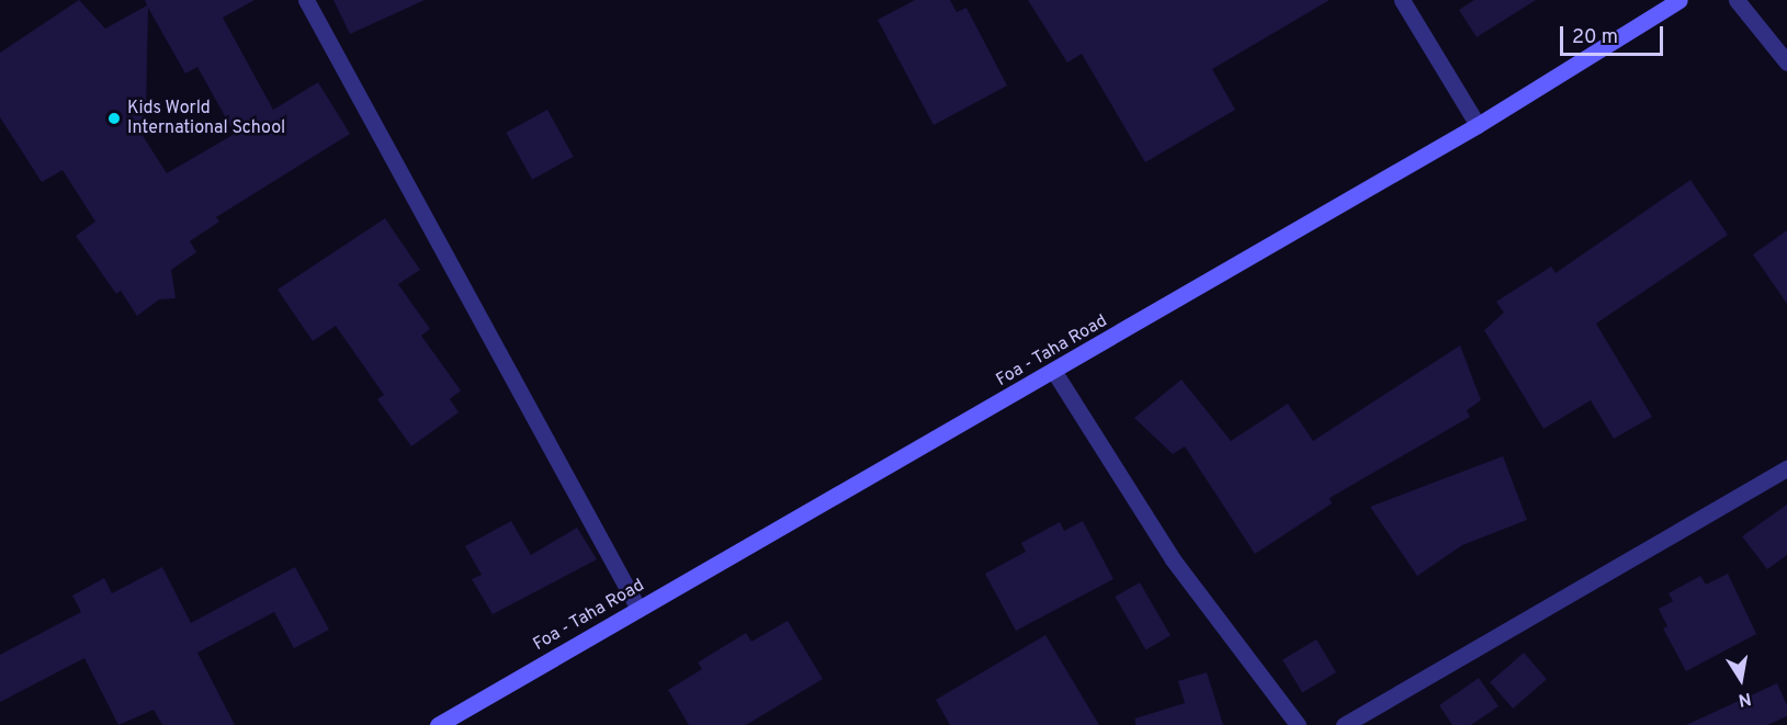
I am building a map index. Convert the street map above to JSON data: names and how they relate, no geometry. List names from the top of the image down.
{
  "streets": {
    "street": ["Foa - Taha Road"]
  },
  "places": ["Kids World International School"],
  "scale_bar": "20 m",
  "north": "bottom"
}
